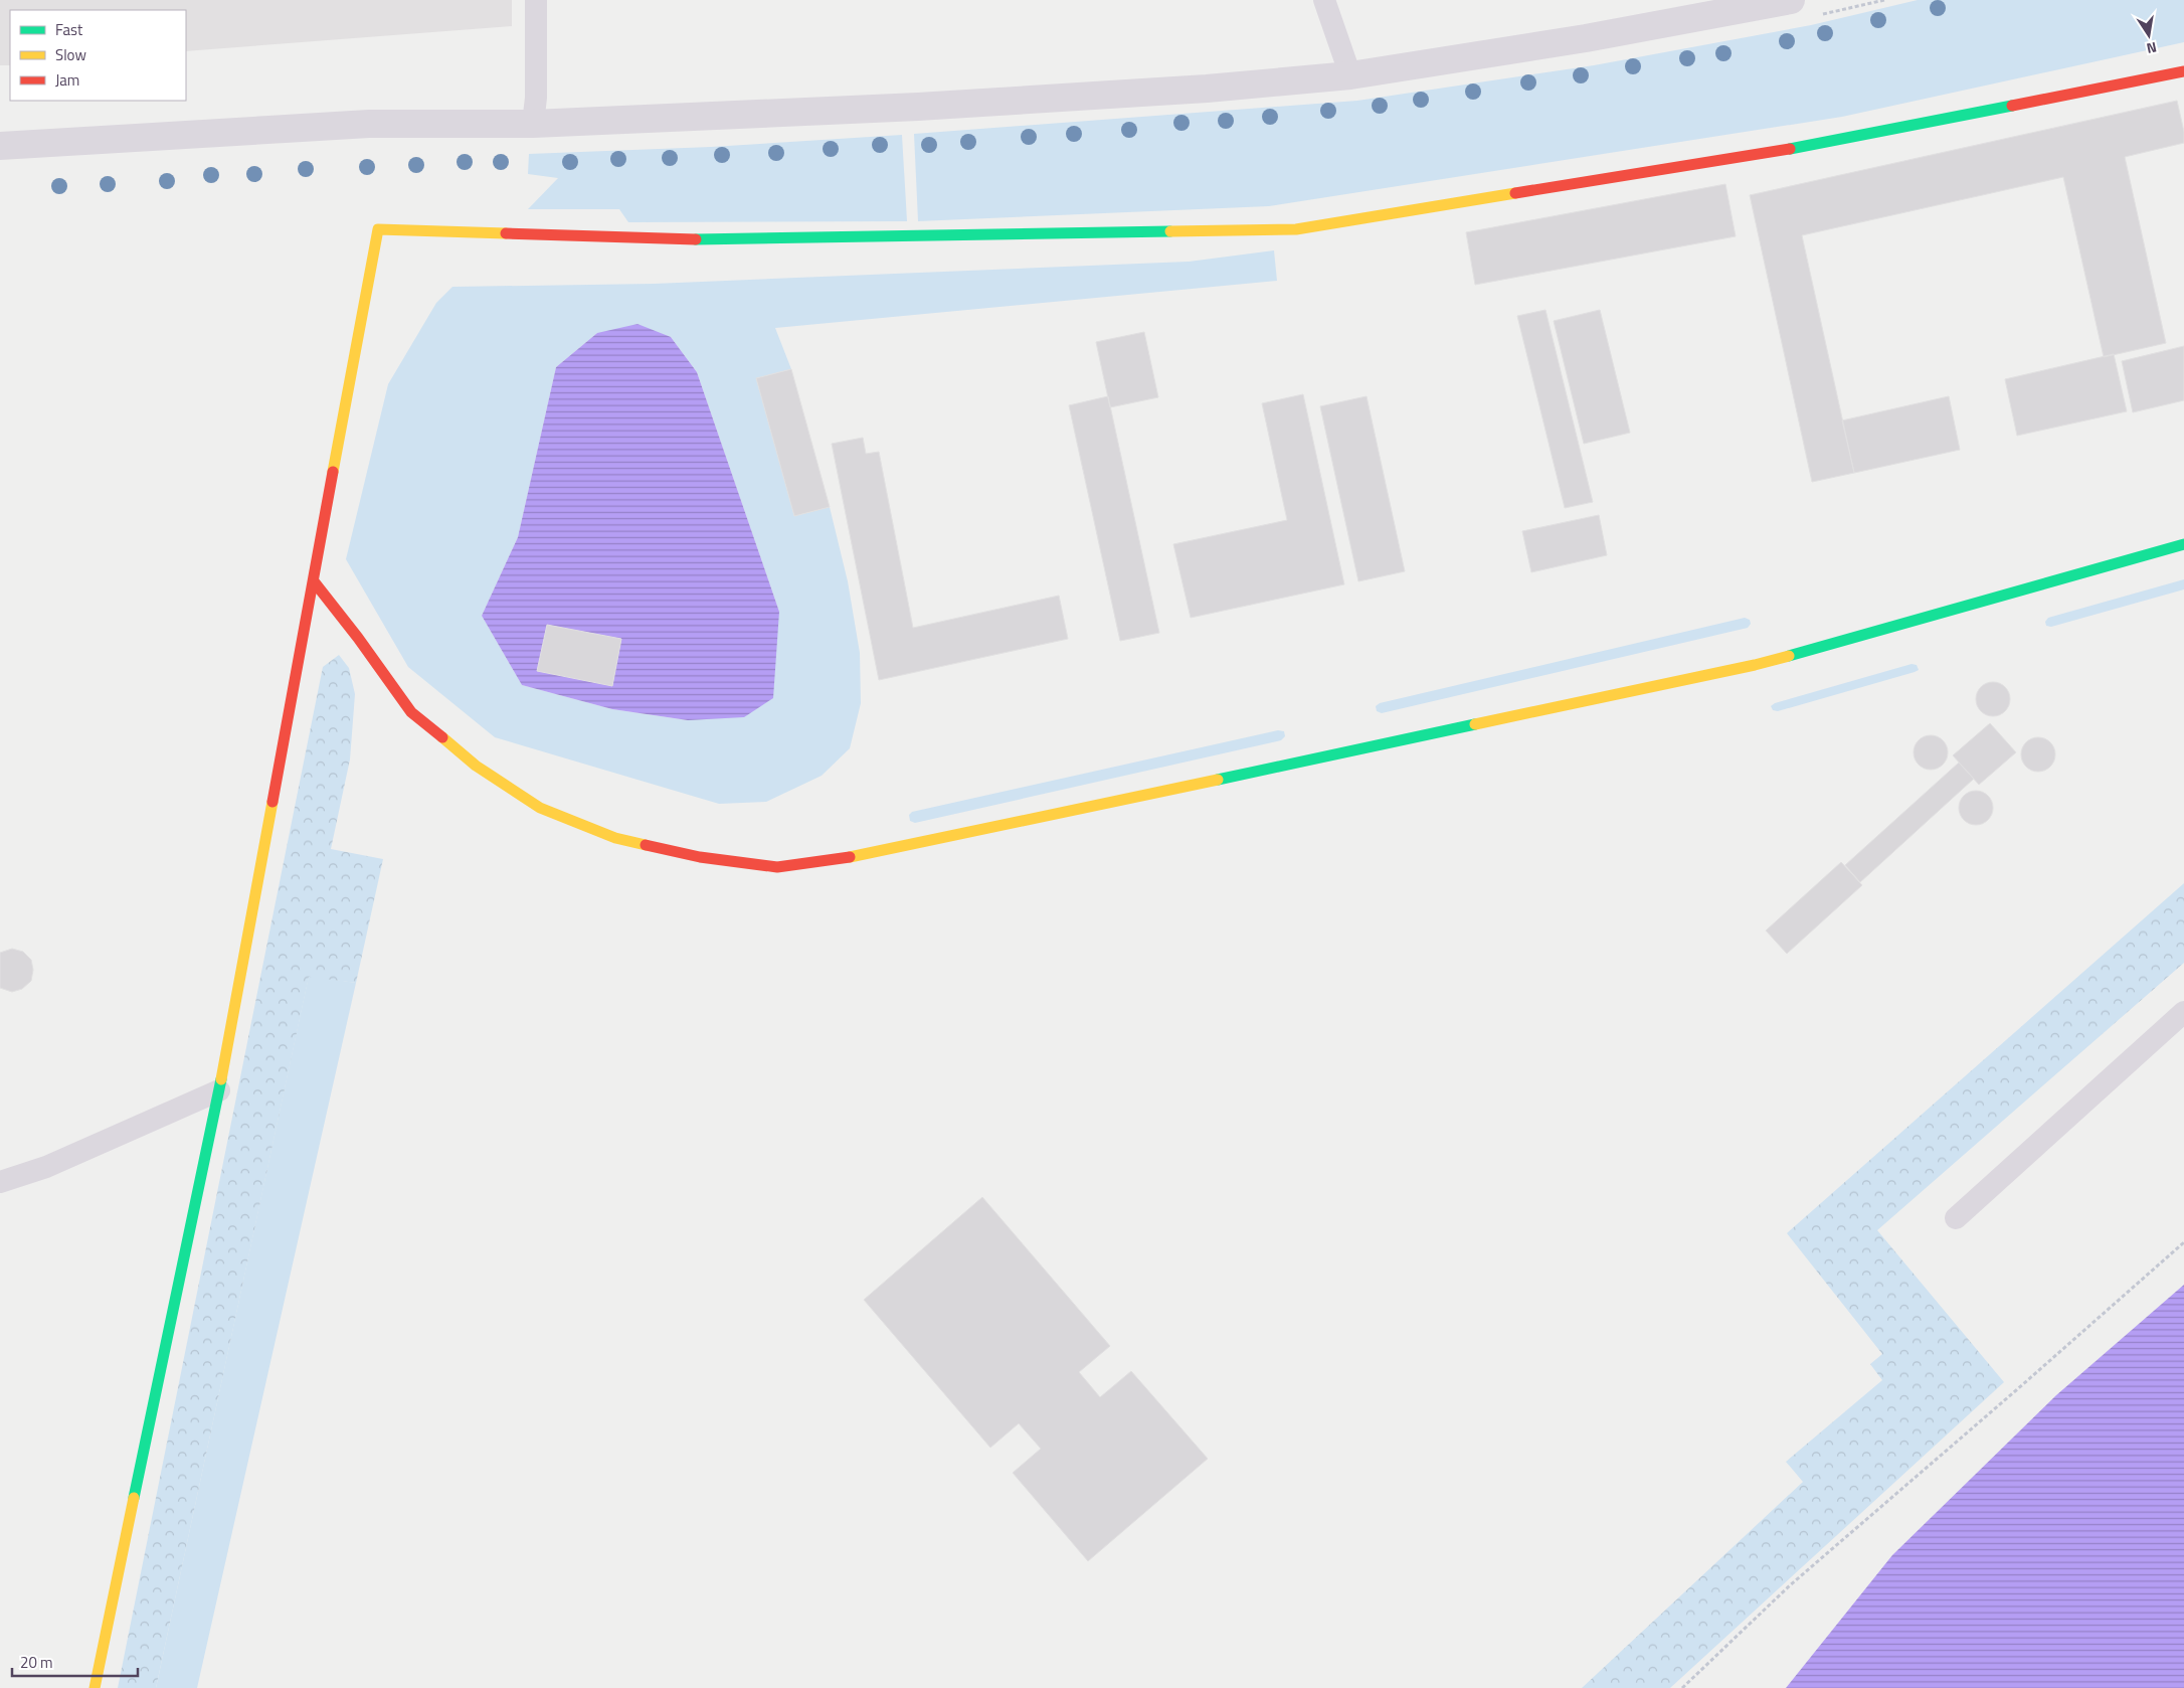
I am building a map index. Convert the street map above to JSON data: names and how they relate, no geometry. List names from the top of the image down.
{
  "legend": ["Fast", "Slow", "Jam"],
  "scale_bar": "20 m",
  "north": "bottom"
}
